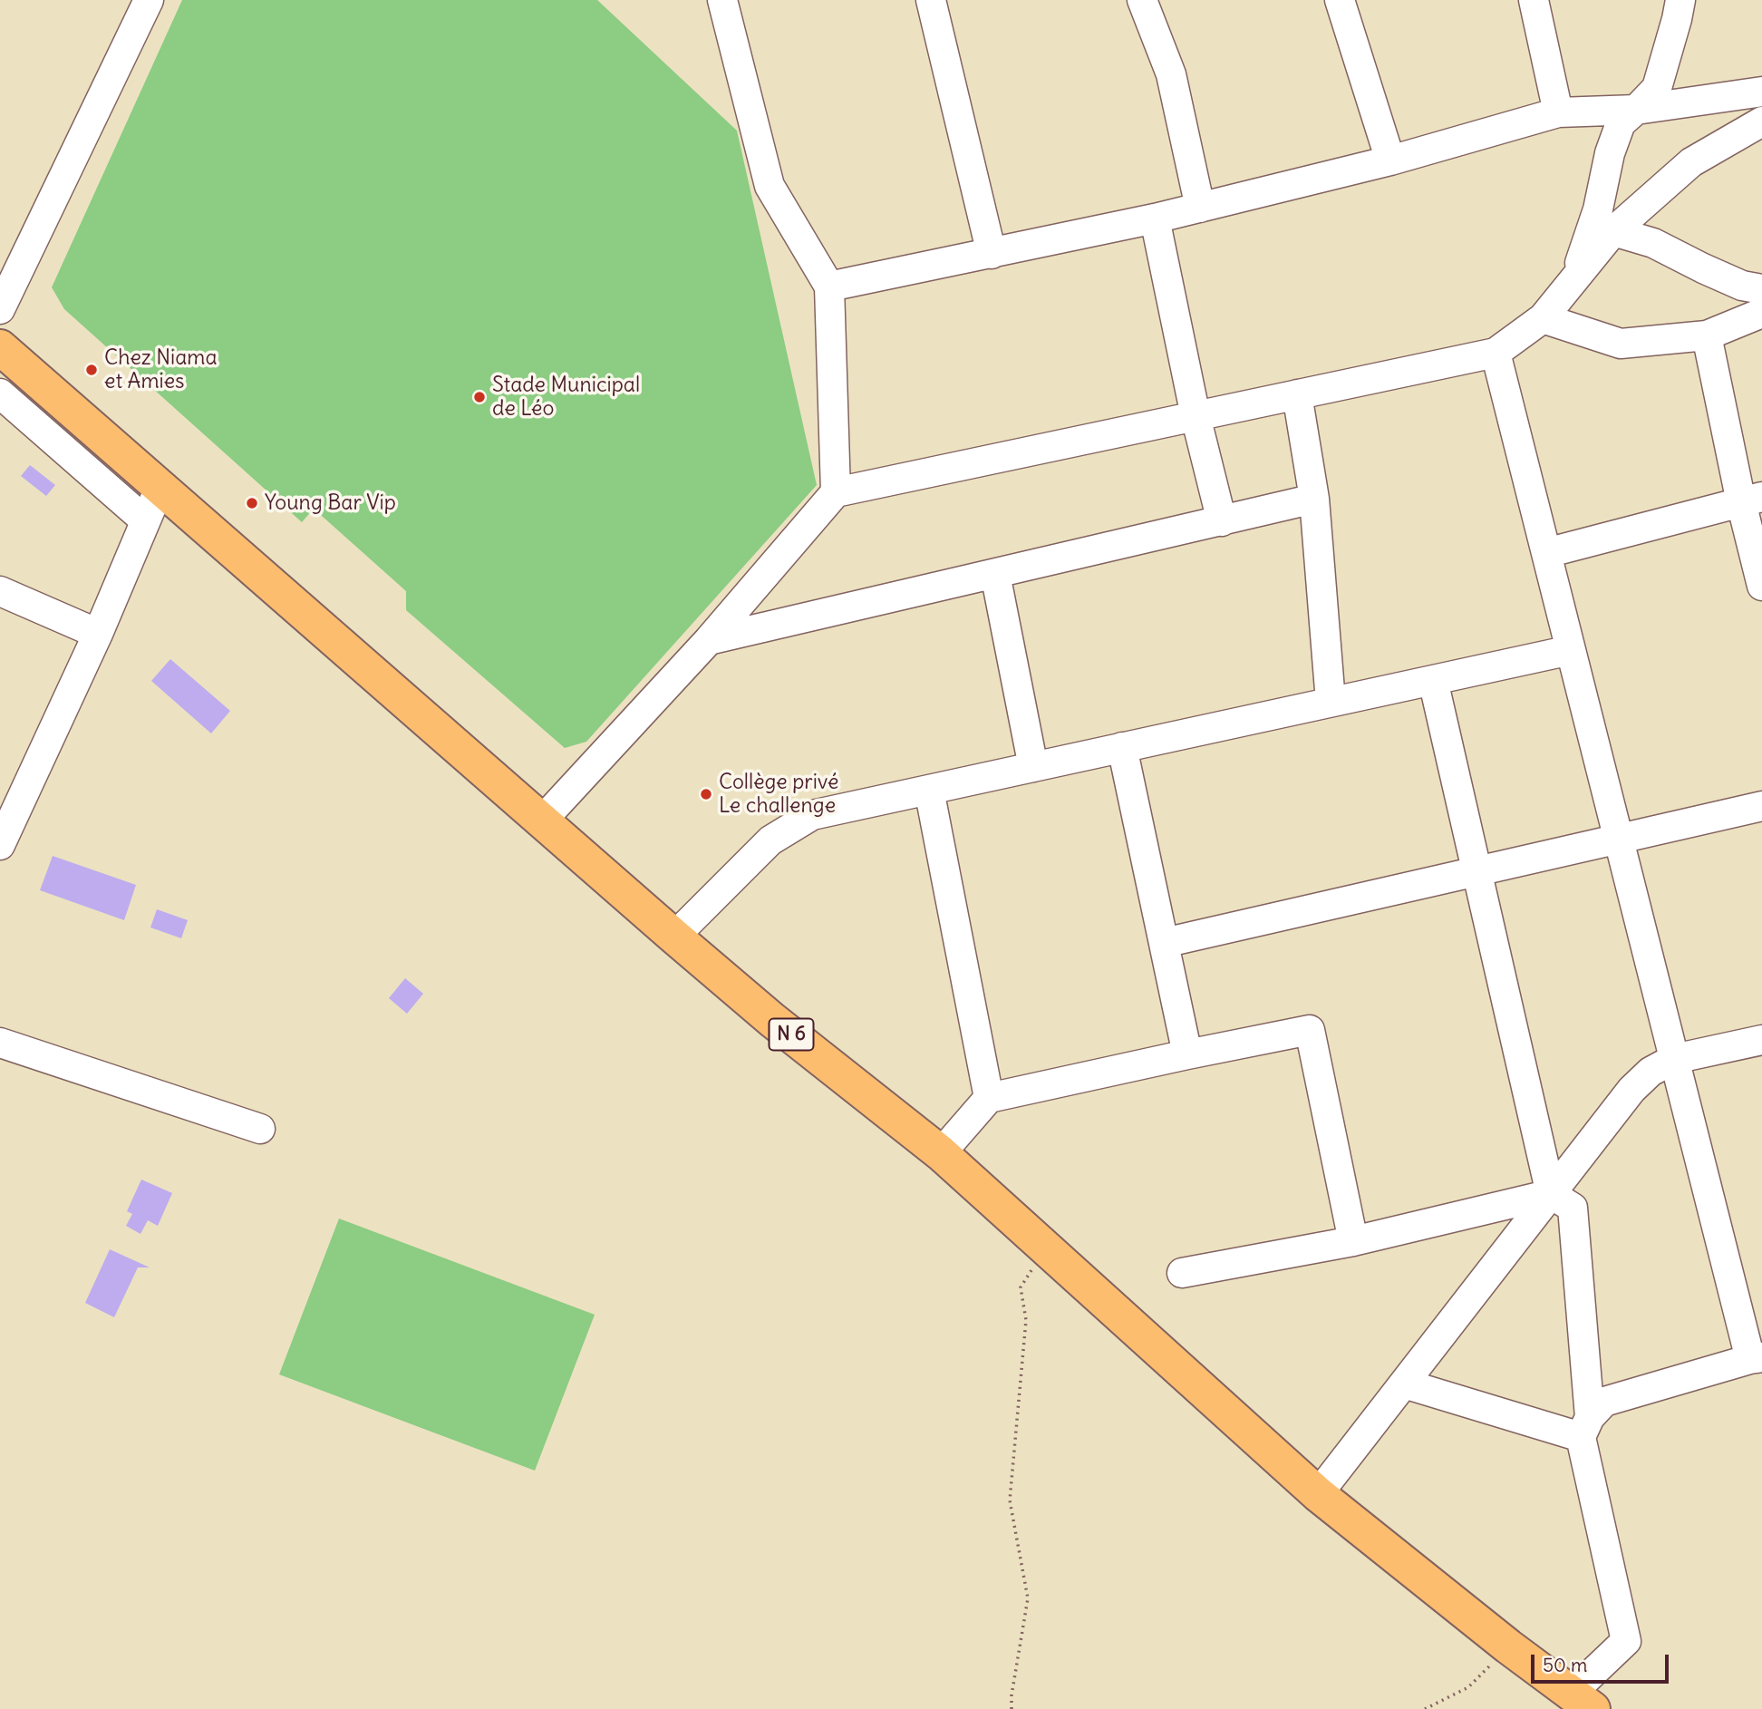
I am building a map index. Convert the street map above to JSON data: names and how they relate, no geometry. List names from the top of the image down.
{
  "streets": {
    "main road": ["N 6"]
  },
  "places": [
    "Chez Niama et Amies",
    "Stade Municipal de Léo",
    "Young Bar Vip",
    "Collège privé Le challenge"
  ],
  "scale_bar": "50 m"
}
